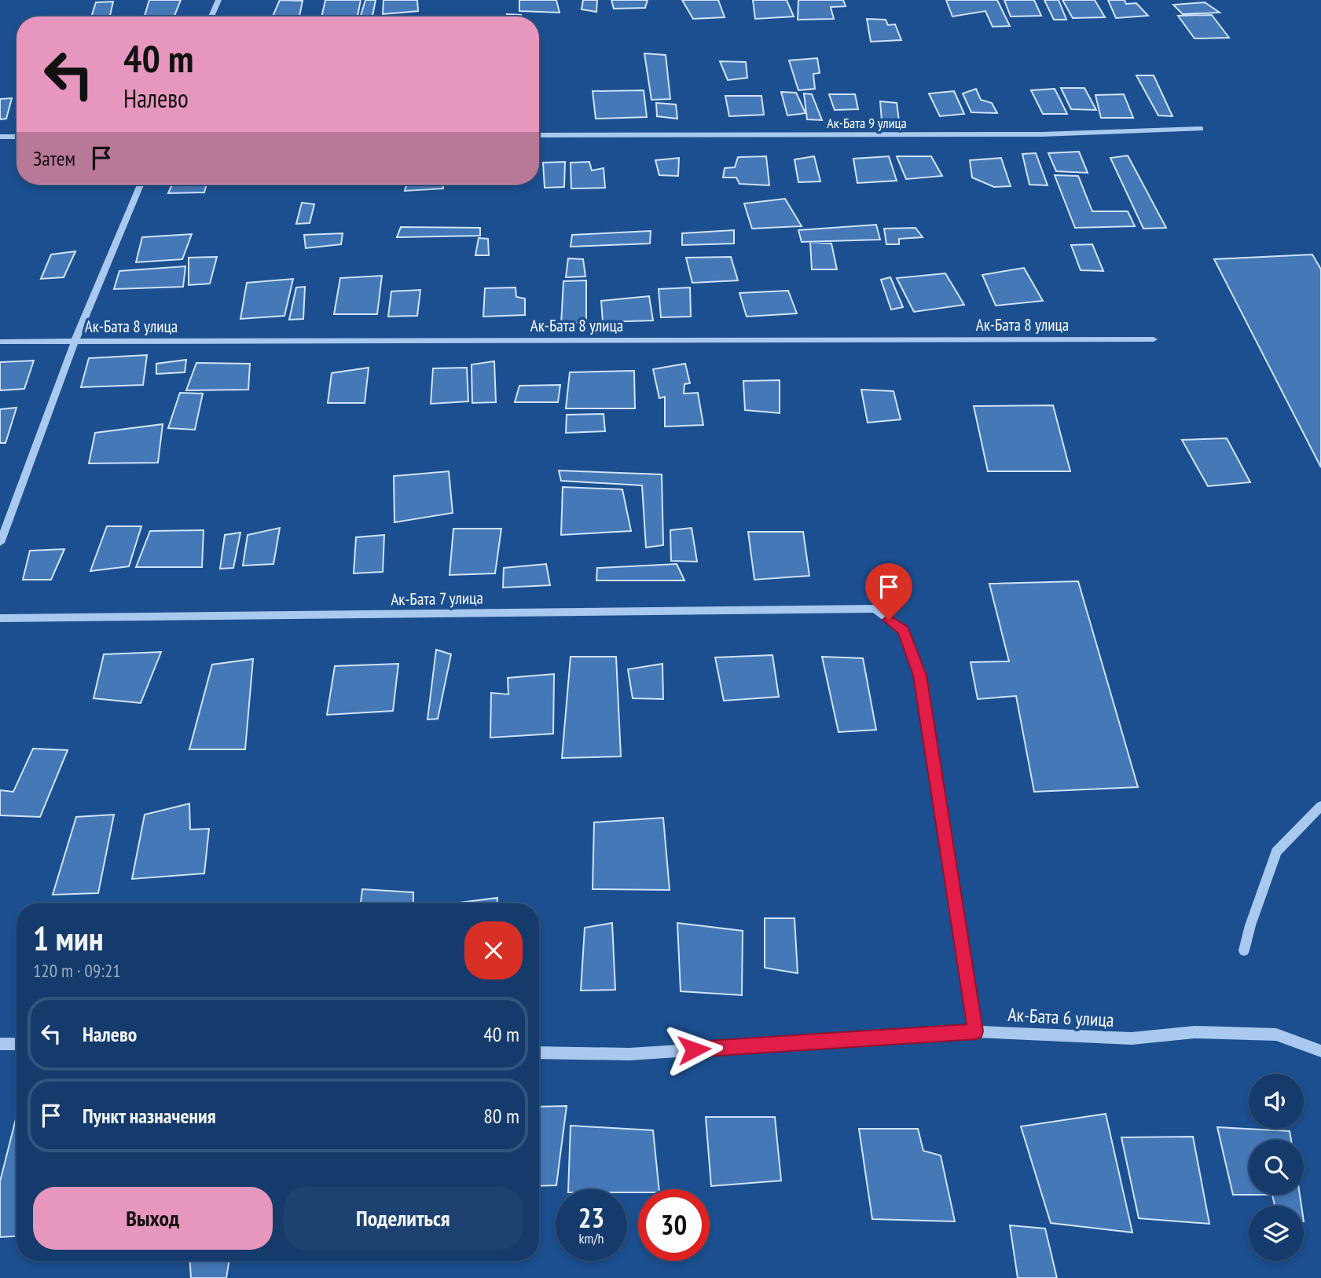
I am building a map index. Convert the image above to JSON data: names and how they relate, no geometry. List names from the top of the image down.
{
  "streets": {
    "street": [
      "Ак-Бата 9 улица",
      "Ак-Бата 8 улица",
      "Ак-Бата 7 улица",
      "Ак-Бата 6 улица"
    ]
  },
  "crossings": [
    ["Ак-Бата 7 улица", "Ак-Бата 6 улица"]
  ],
  "page": {
    "turn": ["40 m", "Налево"],
    "then": "Затем",
    "heading": ["1 мин", "120 m · 09:21"],
    "list": [
      {
        "name": "Налево",
        "value": "40 m"
      },
      {
        "name": "Пункт назначения",
        "value": "80 m"
      }
    ],
    "buttons": ["Выход", "Поделиться"],
    "speed": "23 km/h",
    "limit": "30"
  }
}
